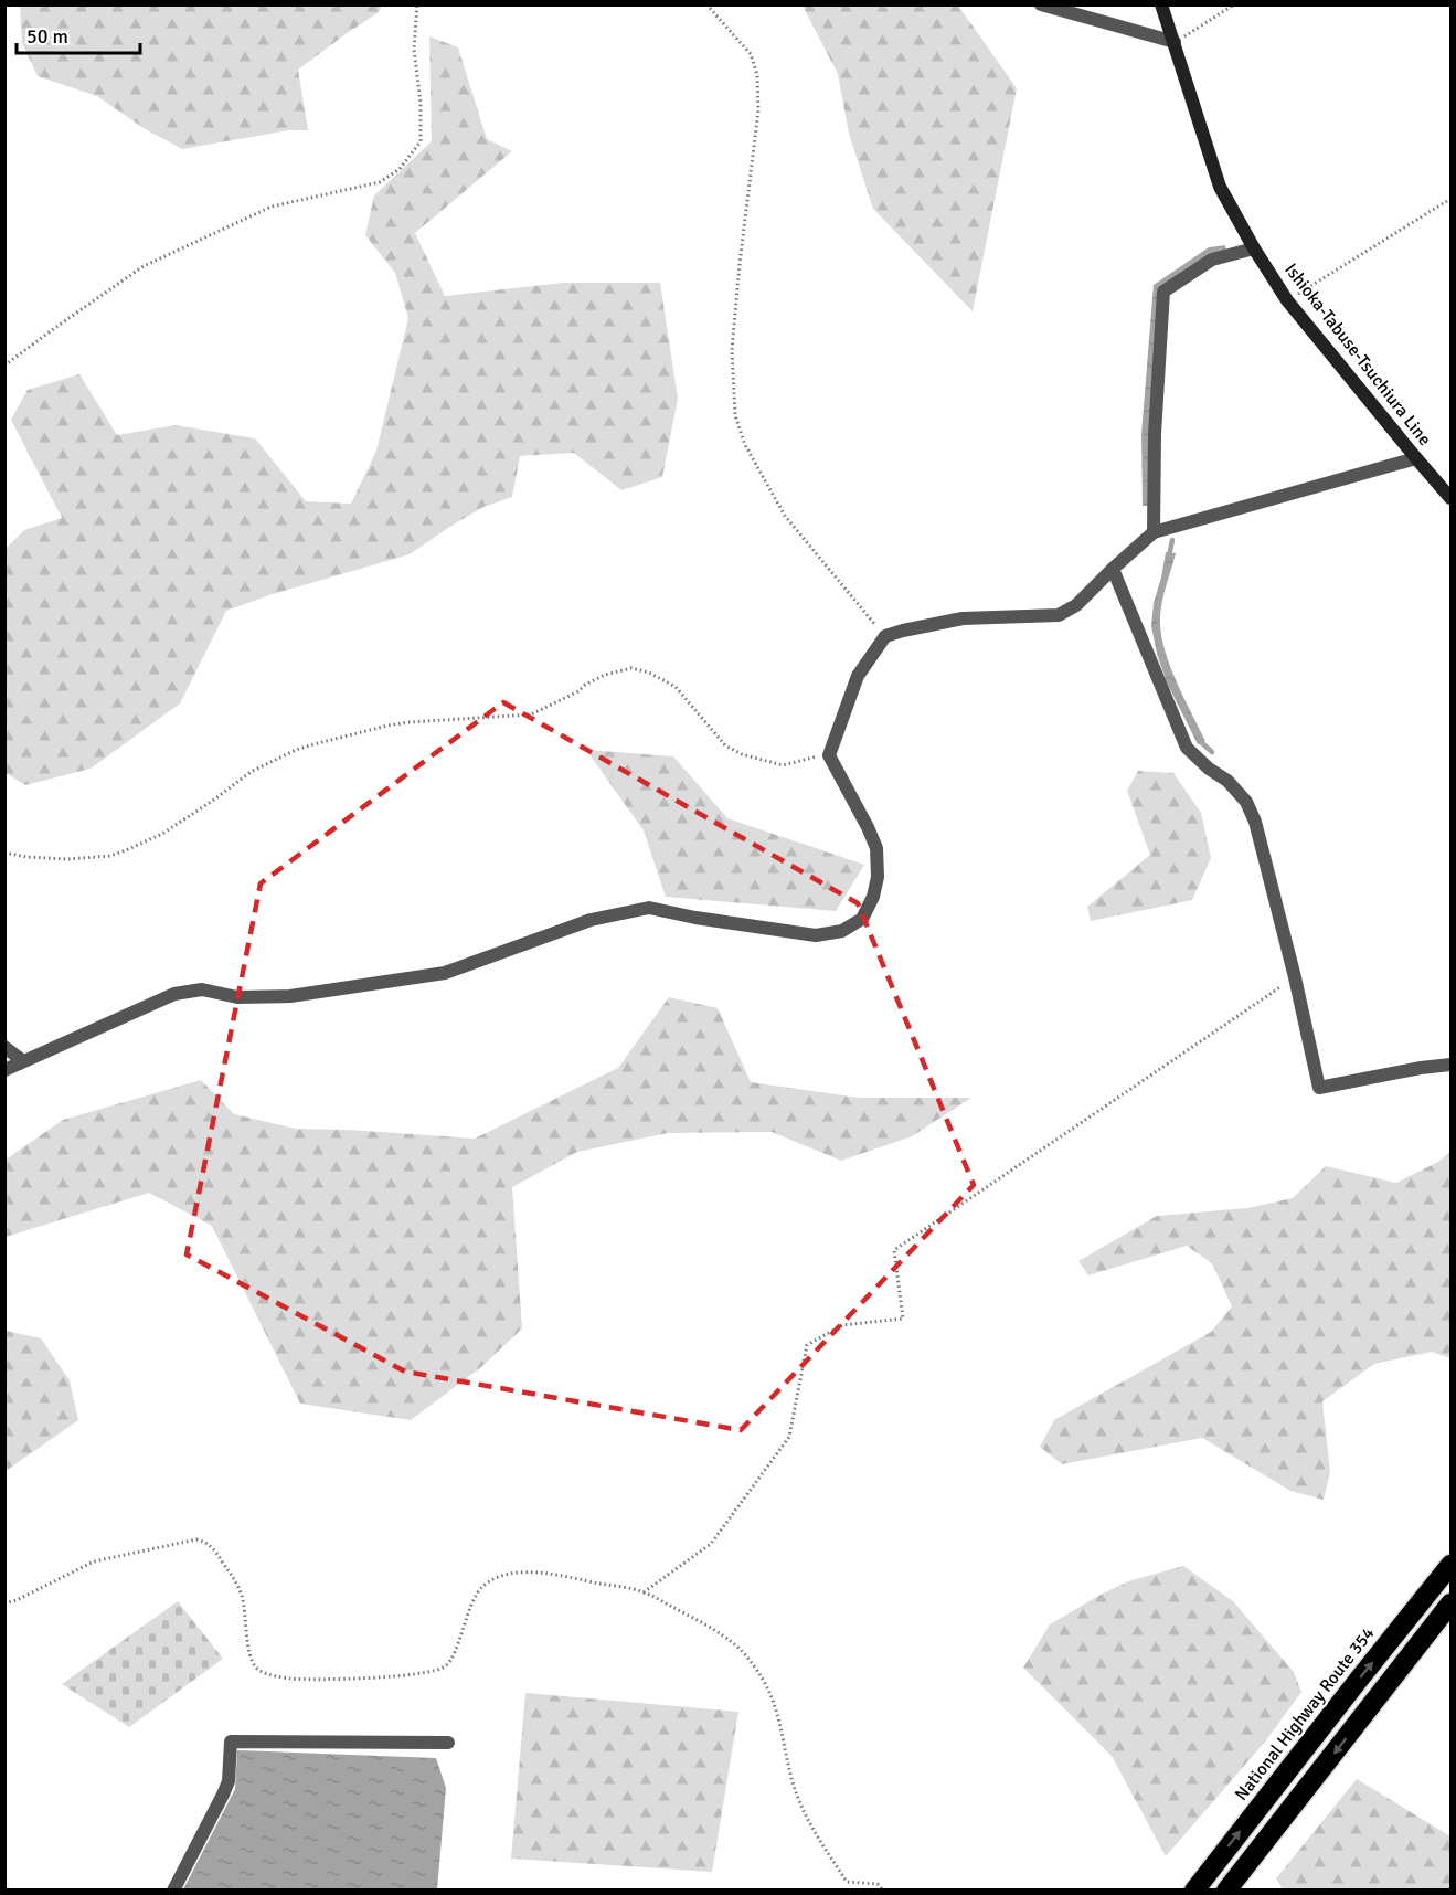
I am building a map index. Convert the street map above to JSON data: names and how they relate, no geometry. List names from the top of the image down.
{
  "streets": {
    "highway": ["National Highway Route 354"],
    "main road": ["Ishioka-Tabuse-Tsuchiura Line"]
  },
  "scale_bar": "50 m"
}
